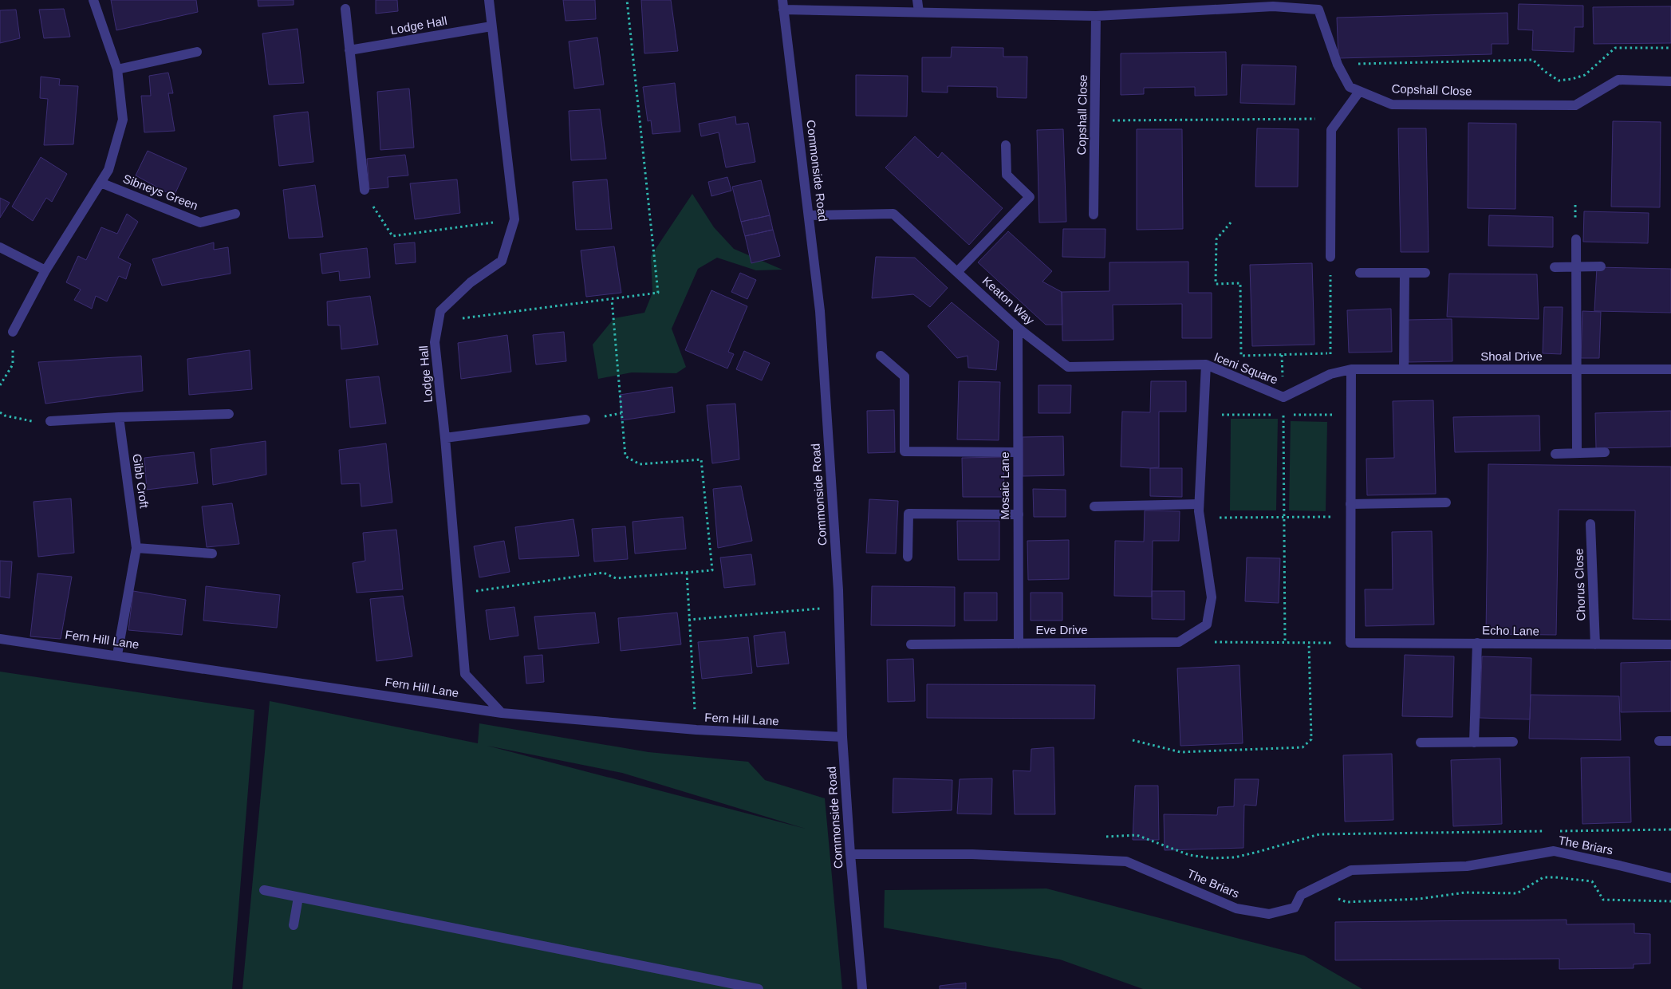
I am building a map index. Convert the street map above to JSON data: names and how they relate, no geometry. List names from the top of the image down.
{
  "streets": {
    "street": [
      "Lodge Hall",
      "Copshall Close",
      "Commonside Road",
      "Sibneys Green",
      "Keaton Way",
      "Shoal Drive",
      "Iceni Square",
      "Gibb Croft",
      "Mosaic Lane",
      "Chorus Close",
      "Eve Drive",
      "Echo Lane",
      "Fern Hill Lane",
      "The Briars"
    ]
  },
  "crossings": [
    ["Lodge Hall", "Fern Hill Lane"],
    ["Copshall Close", "Commonside Road"],
    ["Commonside Road", "Keaton Way"],
    ["Commonside Road", "Fern Hill Lane"],
    ["Commonside Road", "The Briars"],
    ["Keaton Way", "Iceni Square"],
    ["Keaton Way", "Mosaic Lane"],
    ["Shoal Drive", "Iceni Square"],
    ["Iceni Square", "Eve Drive"],
    ["Gibb Croft", "Fern Hill Lane"],
    ["Mosaic Lane", "Eve Drive"],
    ["Chorus Close", "Echo Lane"]
  ]
}
